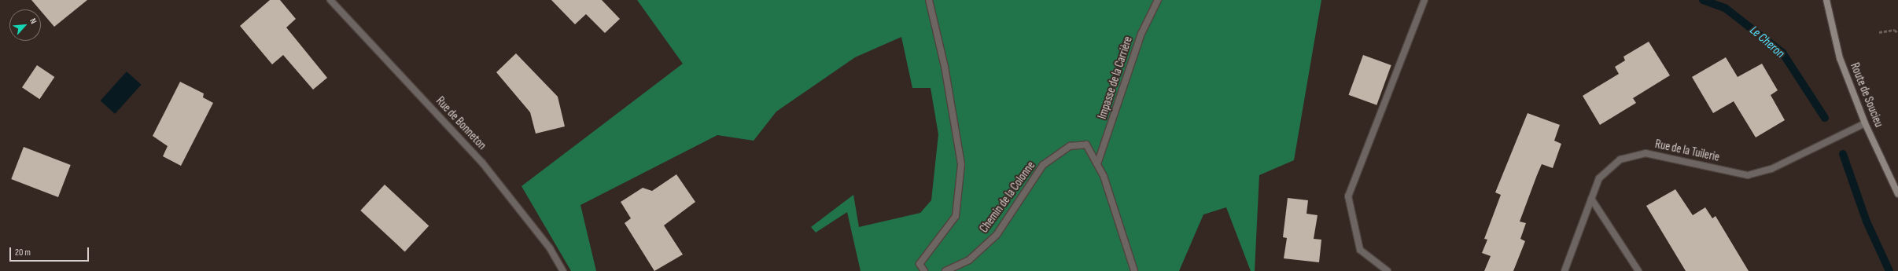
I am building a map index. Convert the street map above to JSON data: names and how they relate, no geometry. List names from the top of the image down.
{
  "streets": {
    "street": [
      "Impasse de la Carrière",
      "Route de Soucieu",
      "Rue de Bonneton",
      "Rue de la Tuilerie",
      "Chemin de la Colonne"
    ]
  },
  "crossings": [
    ["Impasse de la Carrière", "Chemin de la Colonne"],
    ["Route de Soucieu", "Rue de la Tuilerie"]
  ],
  "water": ["Le Cheron"],
  "scale_bar": "20 m",
  "north": "top right"
}
